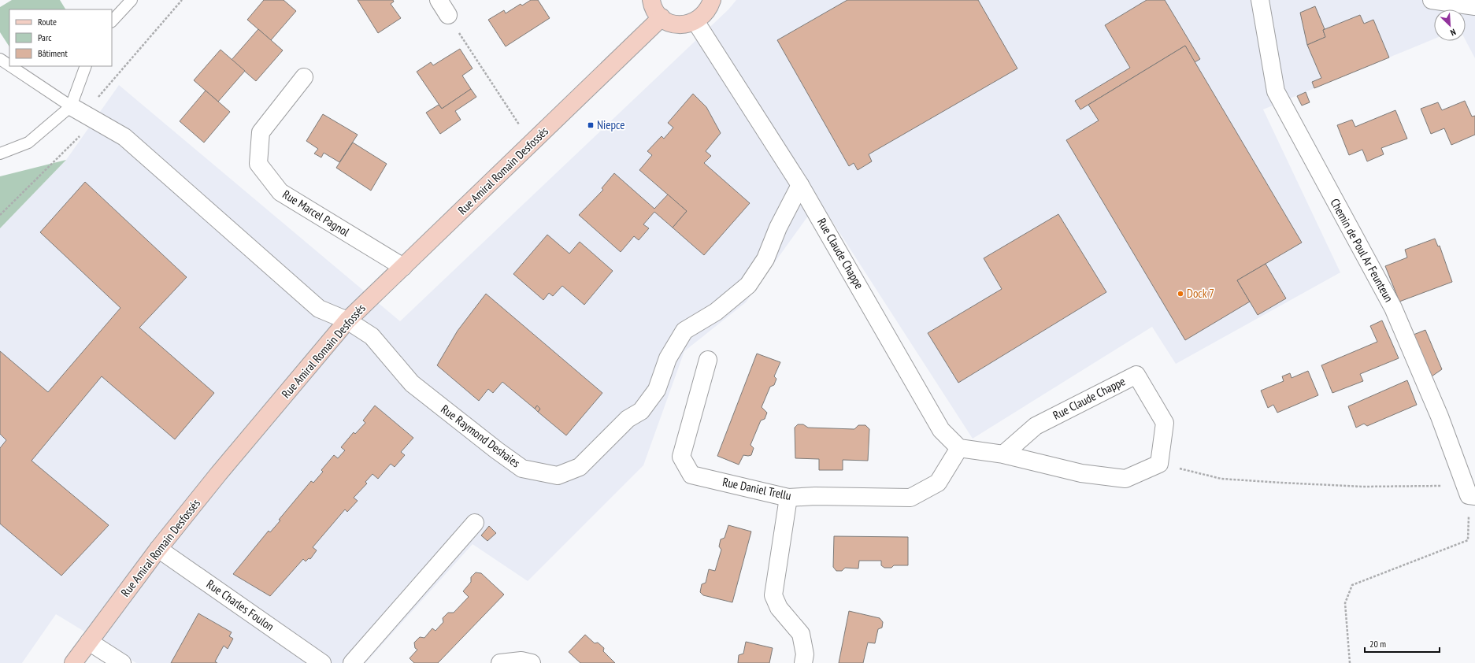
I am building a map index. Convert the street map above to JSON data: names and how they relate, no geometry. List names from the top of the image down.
{
  "streets": {
    "main road": ["Rue Amiral Romain Desfossés"],
    "street": [
      "Rue Marcel Pagnol",
      "Chemin de Poul Ar Feunteun",
      "Rue Claude Chappe",
      "Rue Raymond Deshaies",
      "Rue Daniel Trellu",
      "Rue Charles Foulon"
    ]
  },
  "crossings": [
    ["Rue Amiral Romain Desfossés", "Rue Marcel Pagnol"],
    ["Rue Amiral Romain Desfossés", "Rue Raymond Deshaies"],
    ["Rue Amiral Romain Desfossés", "Rue Charles Foulon"],
    ["Rue Claude Chappe", "Rue Raymond Deshaies"],
    ["Rue Claude Chappe", "Rue Daniel Trellu"]
  ],
  "places": {
    "transit": ["Niepce"],
    "other": ["Dock 7"]
  },
  "legend": ["Route", "Parc", "Bâtiment"],
  "scale_bar": "20 m",
  "north": "bottom right"
}
